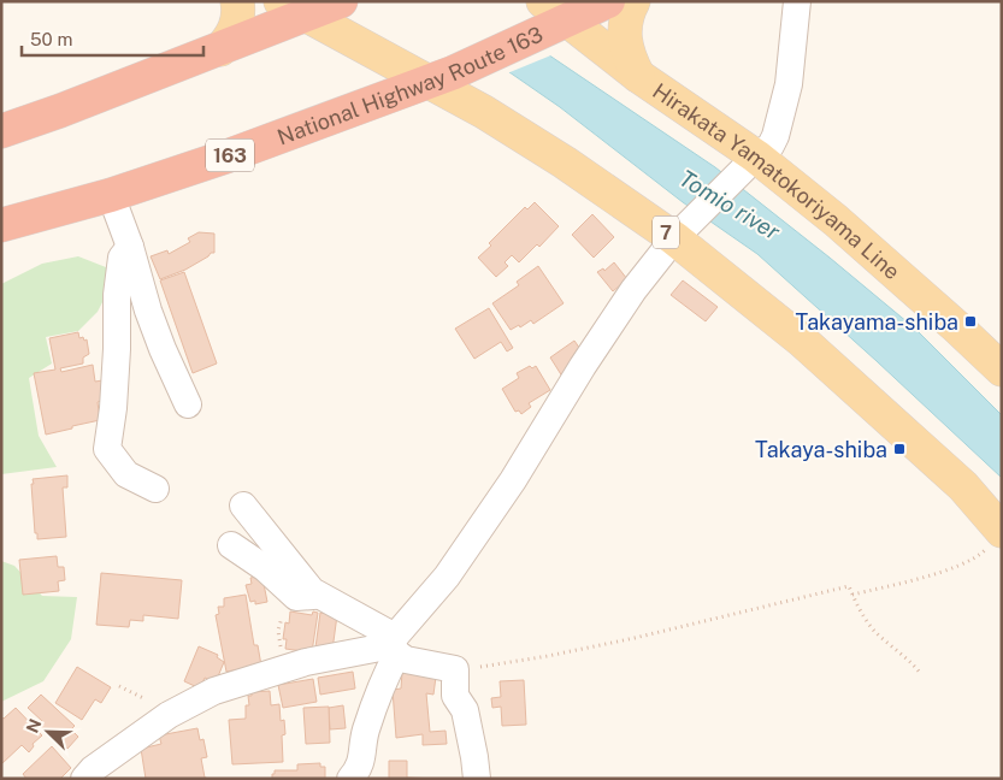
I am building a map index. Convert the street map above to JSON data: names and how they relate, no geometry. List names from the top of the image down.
{
  "streets": {
    "highway": ["National Highway Route 163", "163"],
    "main road": ["Hirakata Yamatokoriyama Line", "7"]
  },
  "crossings": [
    ["National Highway Route 163", "Hirakata Yamatokoriyama Line"],
    ["National Highway Route 163", "7"]
  ],
  "water": ["Tomio river"],
  "places": {
    "transit": ["Takayama-shiba", "Takaya-shiba"]
  },
  "scale_bar": "50 m",
  "north": "top left"
}
